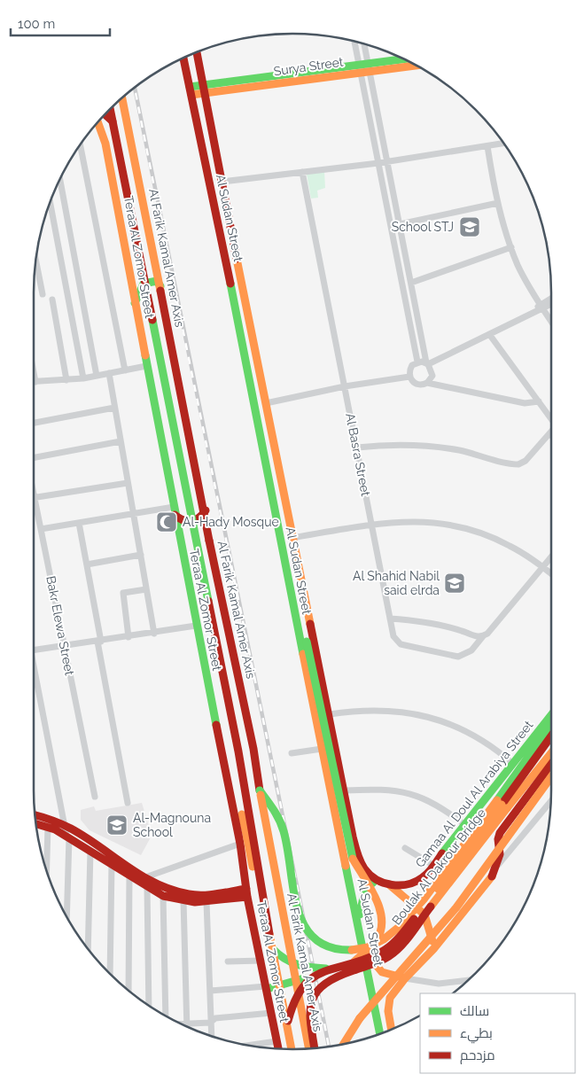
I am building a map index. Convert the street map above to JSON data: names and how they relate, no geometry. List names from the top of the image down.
{
  "streets": {
    "main road": [
      "Surya Street",
      "Al Sudan Street",
      "Teraa Al Zomor Street",
      "Al Farik Kamal Amer Axis",
      "Gamaa Al Doul Al Arabiya Street",
      "Boulak Al Dakrour Bridge"
    ],
    "street": ["Al Basra Street", "Bakr Elewa Street"]
  },
  "crossings": [
    ["Surya Street", "Al Sudan Street"],
    ["Al Sudan Street", "Gamaa Al Doul Al Arabiya Street"]
  ],
  "places": {
    "school or university": ["School STJ", "Al Shahid Nabil said elrda", "Al-Magnouna School"],
    "mosque": ["Al-Hady Mosque"]
  },
  "legend": ["سالك", "بطيء", "مزدحم"],
  "scale_bar": "100 m"
}
